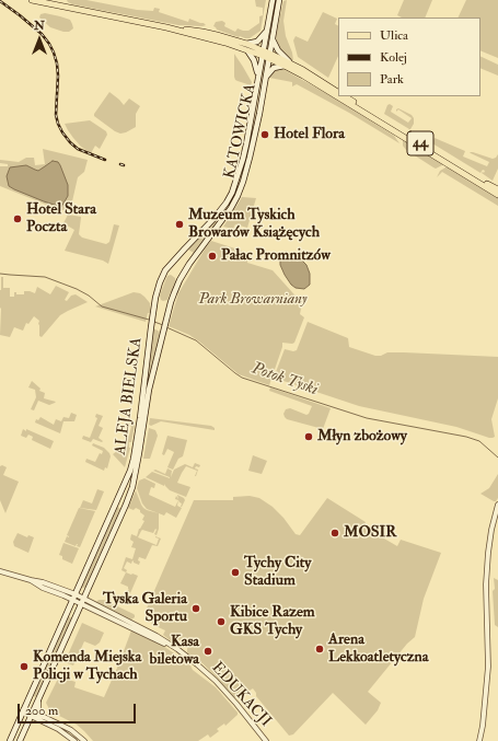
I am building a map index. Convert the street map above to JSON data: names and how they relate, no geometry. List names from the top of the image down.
{
  "streets": {
    "main road": ["KATOWICKA", "44", "ALEJA BIELSKA"],
    "street": ["EDUKACJI"]
  },
  "crossings": [
    ["KATOWICKA", "44"],
    ["KATOWICKA", "ALEJA BIELSKA"],
    ["ALEJA BIELSKA", "EDUKACJI"]
  ],
  "water": ["Potok Tyski"],
  "parks": ["Park Browarniany"],
  "places": [
    "Hotel Flora",
    "Hotel Stara Poczta",
    "Muzeum Tyskich Browarów Książęcych",
    "Pałac Promnitzów",
    "Młyn zbożowy",
    "MOSIR",
    "Tychy City Stadium",
    "Tyska Galeria Sportu",
    "Kibice Razem GKS Tychy",
    "Arena Lekkoatletyczna",
    "Kasa biletowa",
    "Komenda Miejska Policji w Tychach"
  ],
  "legend": ["Ulica", "Kolej", "Park"],
  "scale_bar": "200 m",
  "north": "top"
}
